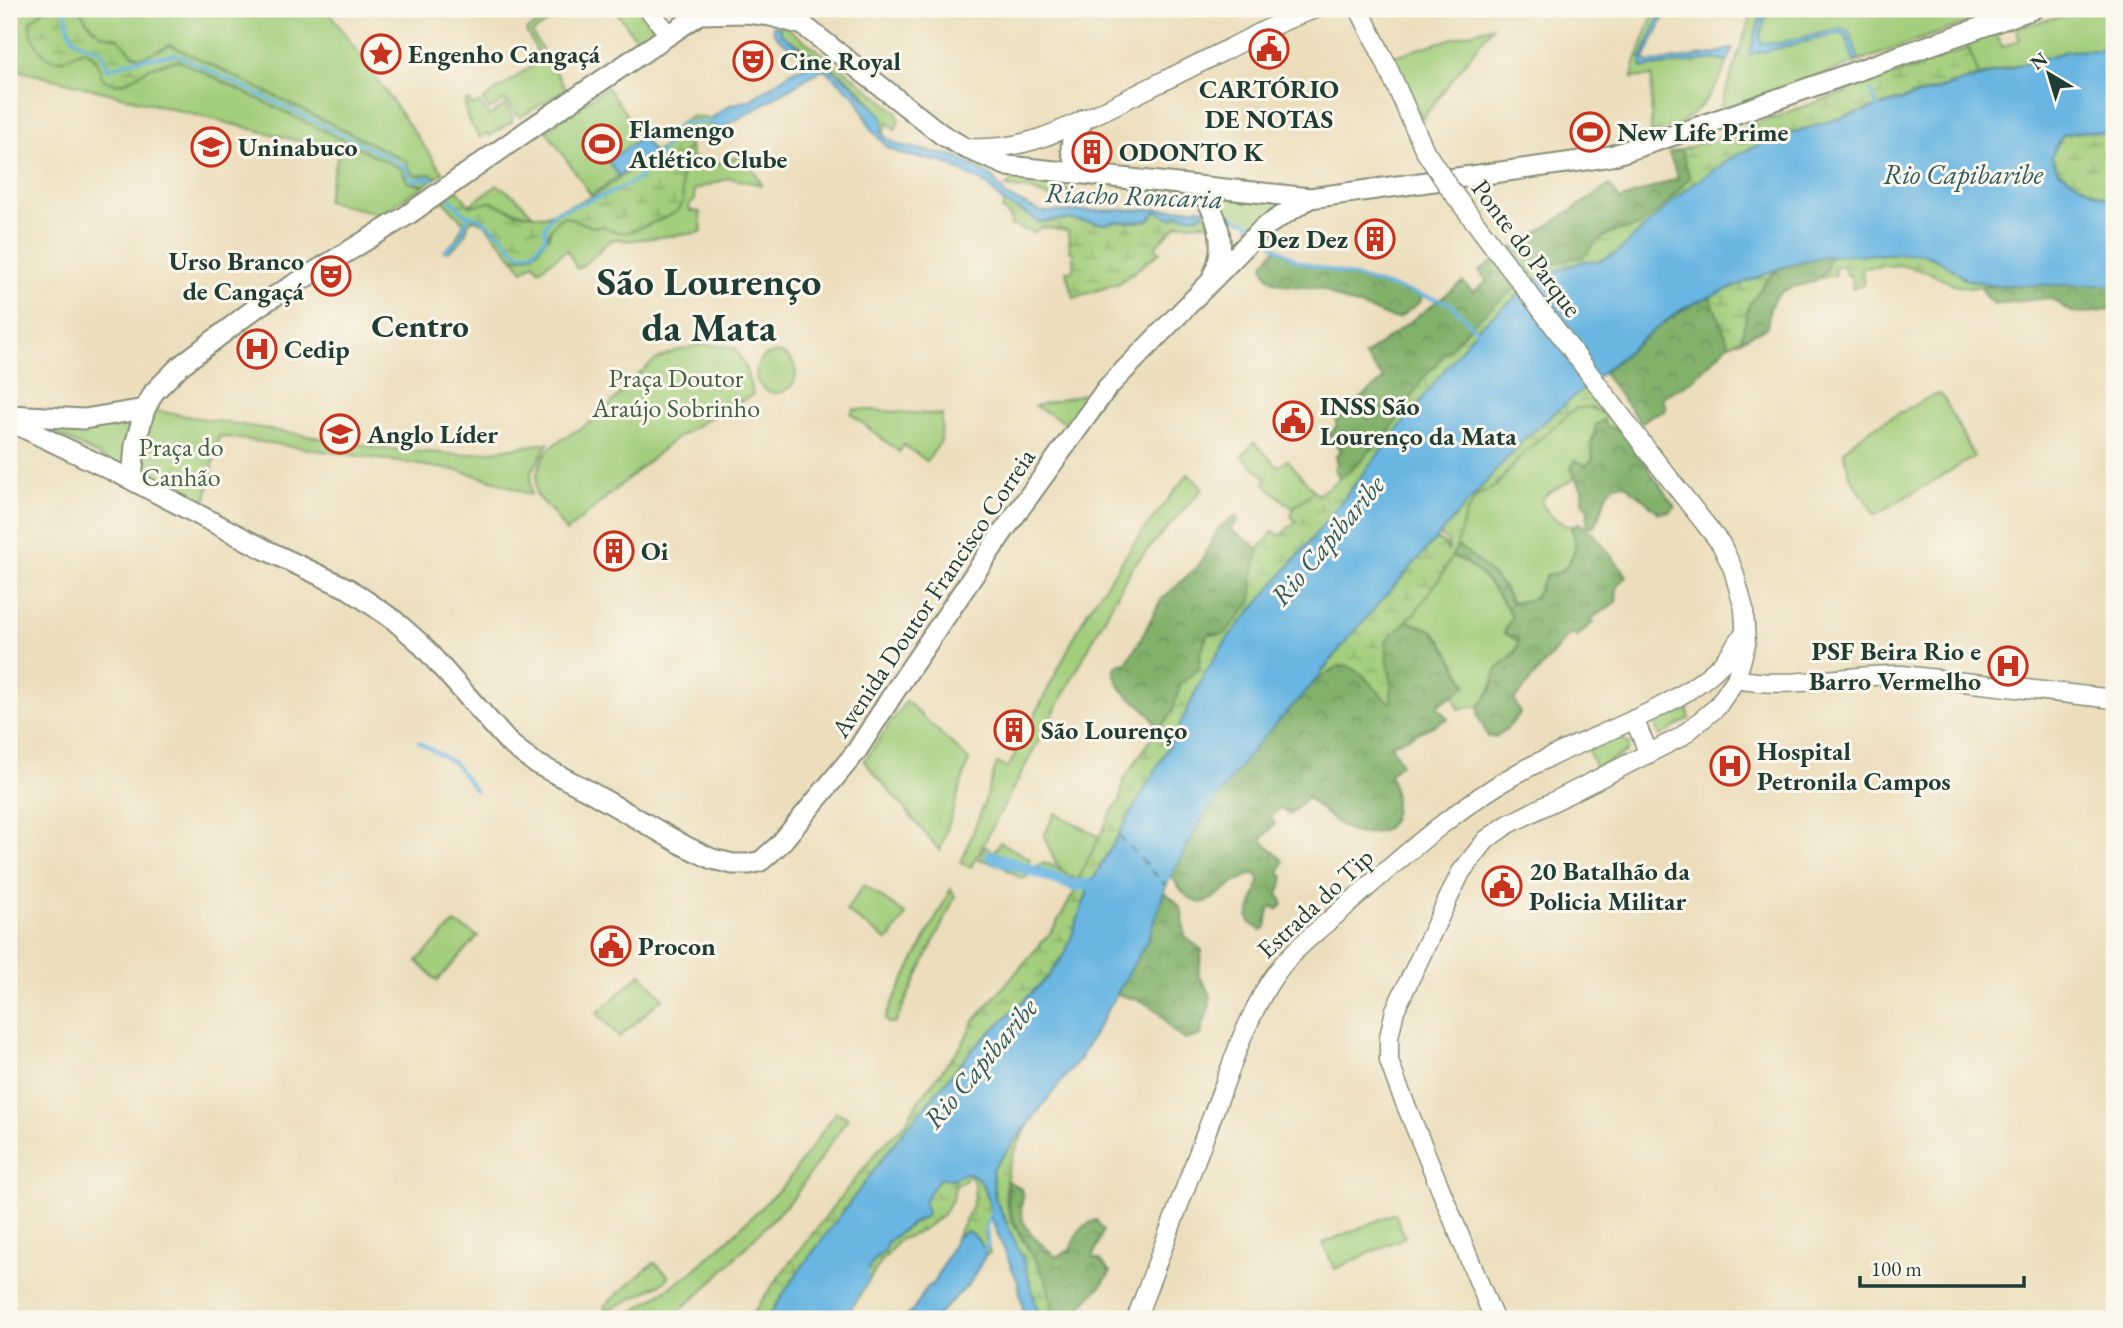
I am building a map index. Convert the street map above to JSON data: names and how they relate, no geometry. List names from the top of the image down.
{
  "streets": {
    "main road": ["Avenida Doutor Francisco Correia"],
    "street": ["Ponte do Parque", "Estrada do Tip"]
  },
  "crossings": [
    ["Ponte do Parque", "Estrada do Tip"]
  ],
  "districts": ["São Lourenço da Mata", "Centro"],
  "water": ["Rio Capibaribe", "Riacho Roncaria"],
  "parks": ["Praça Doutor Araújo Sobrinho", "Praça do Canhão"],
  "places": {
    "public building": [
      "CARTÓRIO DE NOTAS",
      "INSS São Lourenço da Mata",
      "20 Batalhão da Policia Militar",
      "Procon"
    ],
    "place": ["Engenho Cangaçá"],
    "theatre": ["Cine Royal", "Urso Branco de Cangaçá"],
    "sports": ["New Life Prime", "Flamengo Atlético Clube"],
    "school or university": ["Uninabuco", "Anglo Líder"],
    "building": [
      "ODONTO K",
      "Dez Dez",
      "Oi",
      "São Lourenço"
    ],
    "hospital": ["Cedip", "PSF Beira Rio e Barro Vermelho", "Hospital Petronila Campos"]
  },
  "scale_bar": "100 m",
  "north": "top left"
}
